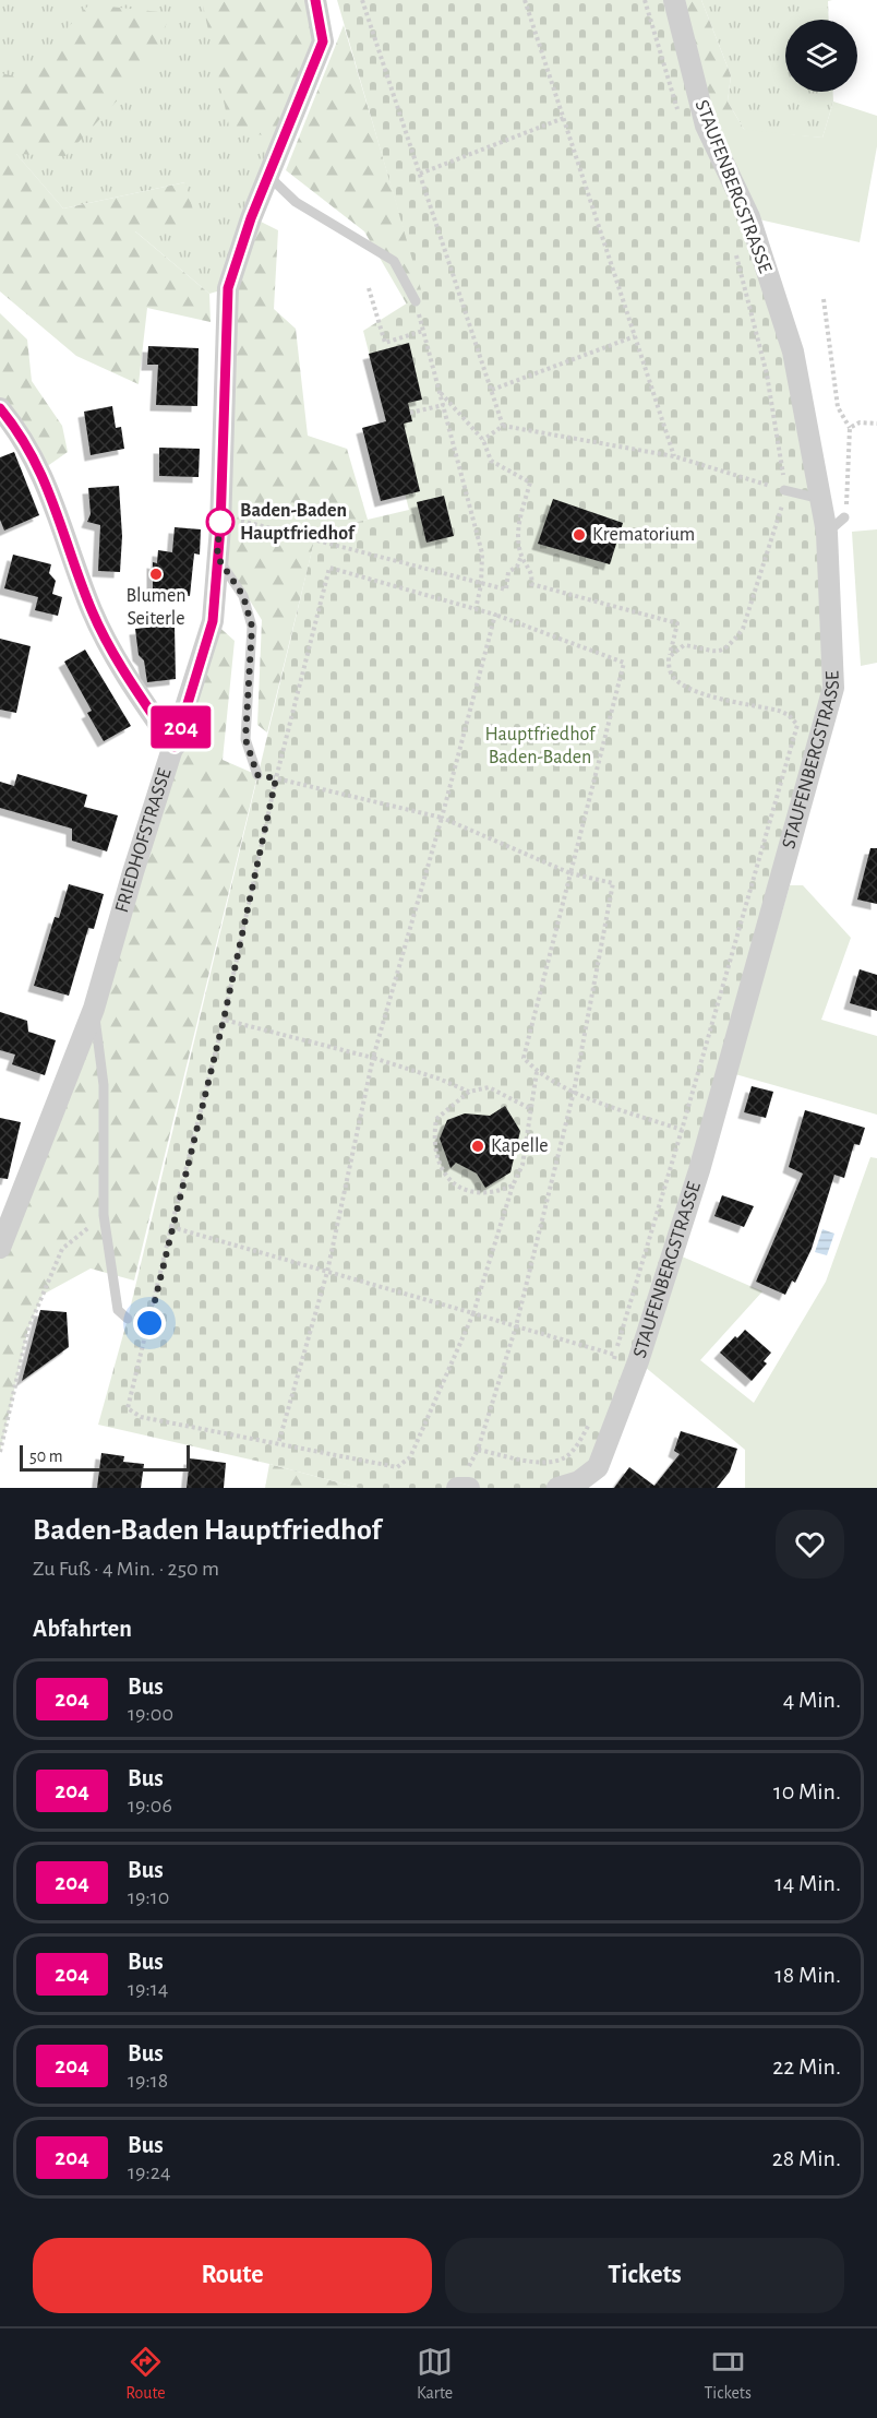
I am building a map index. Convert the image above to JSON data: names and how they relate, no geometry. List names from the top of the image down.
{
  "streets": {
    "street": ["STAUFENBERGSTRASSE", "FRIEDHOFSTRASSE"]
  },
  "parks": ["Hauptfriedhof Baden-Baden"],
  "places": [
    "Baden-Baden Hauptfriedhof",
    "Krematorium",
    "Blumen Seiterle",
    "Kapelle"
  ],
  "lines": ["bus line 204"],
  "scale_bar": "50 m",
  "page": {
    "on_map": "204",
    "scale": "50 m",
    "heading": [
      ["Baden-Baden Hauptfriedhof", "Zu Fuß · 4 Min. · 250 m"],
      "Abfahrten"
    ],
    "list": [
      {
        "mark": "204",
        "name": "Bus",
        "note": "19:00",
        "value": "4 Min."
      },
      {
        "mark": "204",
        "name": "Bus",
        "note": "19:06",
        "value": "10 Min."
      },
      {
        "mark": "204",
        "name": "Bus",
        "note": "19:10",
        "value": "14 Min."
      },
      {
        "mark": "204",
        "name": "Bus",
        "note": "19:14",
        "value": "18 Min."
      },
      {
        "mark": "204",
        "name": "Bus",
        "note": "19:18",
        "value": "22 Min."
      },
      {
        "mark": "204",
        "name": "Bus",
        "note": "19:24",
        "value": "28 Min."
      }
    ],
    "buttons": ["Route", "Tickets"],
    "tabs": ["Route", "Karte", "Tickets"]
  }
}
